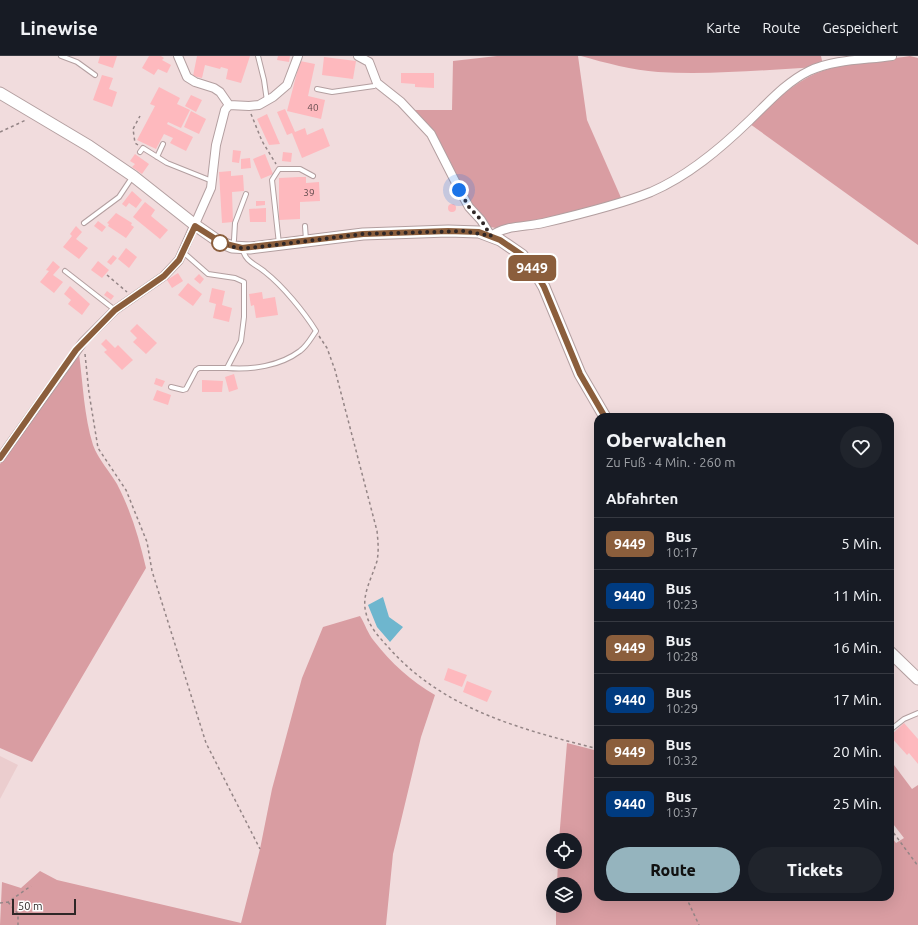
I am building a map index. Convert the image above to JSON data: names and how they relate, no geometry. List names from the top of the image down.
{
  "lines": ["bus line 9449"],
  "house_numbers": ["40", "39"],
  "scale_bar": "50 m",
  "page": {
    "header": "Linewise",
    "nav": ["Karte", "Route", "Gespeichert"],
    "on_map": "9449",
    "heading": [
      ["Oberwalchen", "Zu Fuß · 4 Min. · 260 m"],
      "Abfahrten"
    ],
    "list": [
      {
        "mark": "9449",
        "name": "Bus",
        "note": "10:17",
        "value": "5 Min."
      },
      {
        "mark": "9440",
        "name": "Bus",
        "note": "10:23",
        "value": "11 Min."
      },
      {
        "mark": "9449",
        "name": "Bus",
        "note": "10:28",
        "value": "16 Min."
      },
      {
        "mark": "9440",
        "name": "Bus",
        "note": "10:29",
        "value": "17 Min."
      },
      {
        "mark": "9449",
        "name": "Bus",
        "note": "10:32",
        "value": "20 Min."
      },
      {
        "mark": "9440",
        "name": "Bus",
        "note": "10:37",
        "value": "25 Min."
      }
    ],
    "buttons": ["Route", "Tickets"],
    "scale": "50 m"
  }
}
